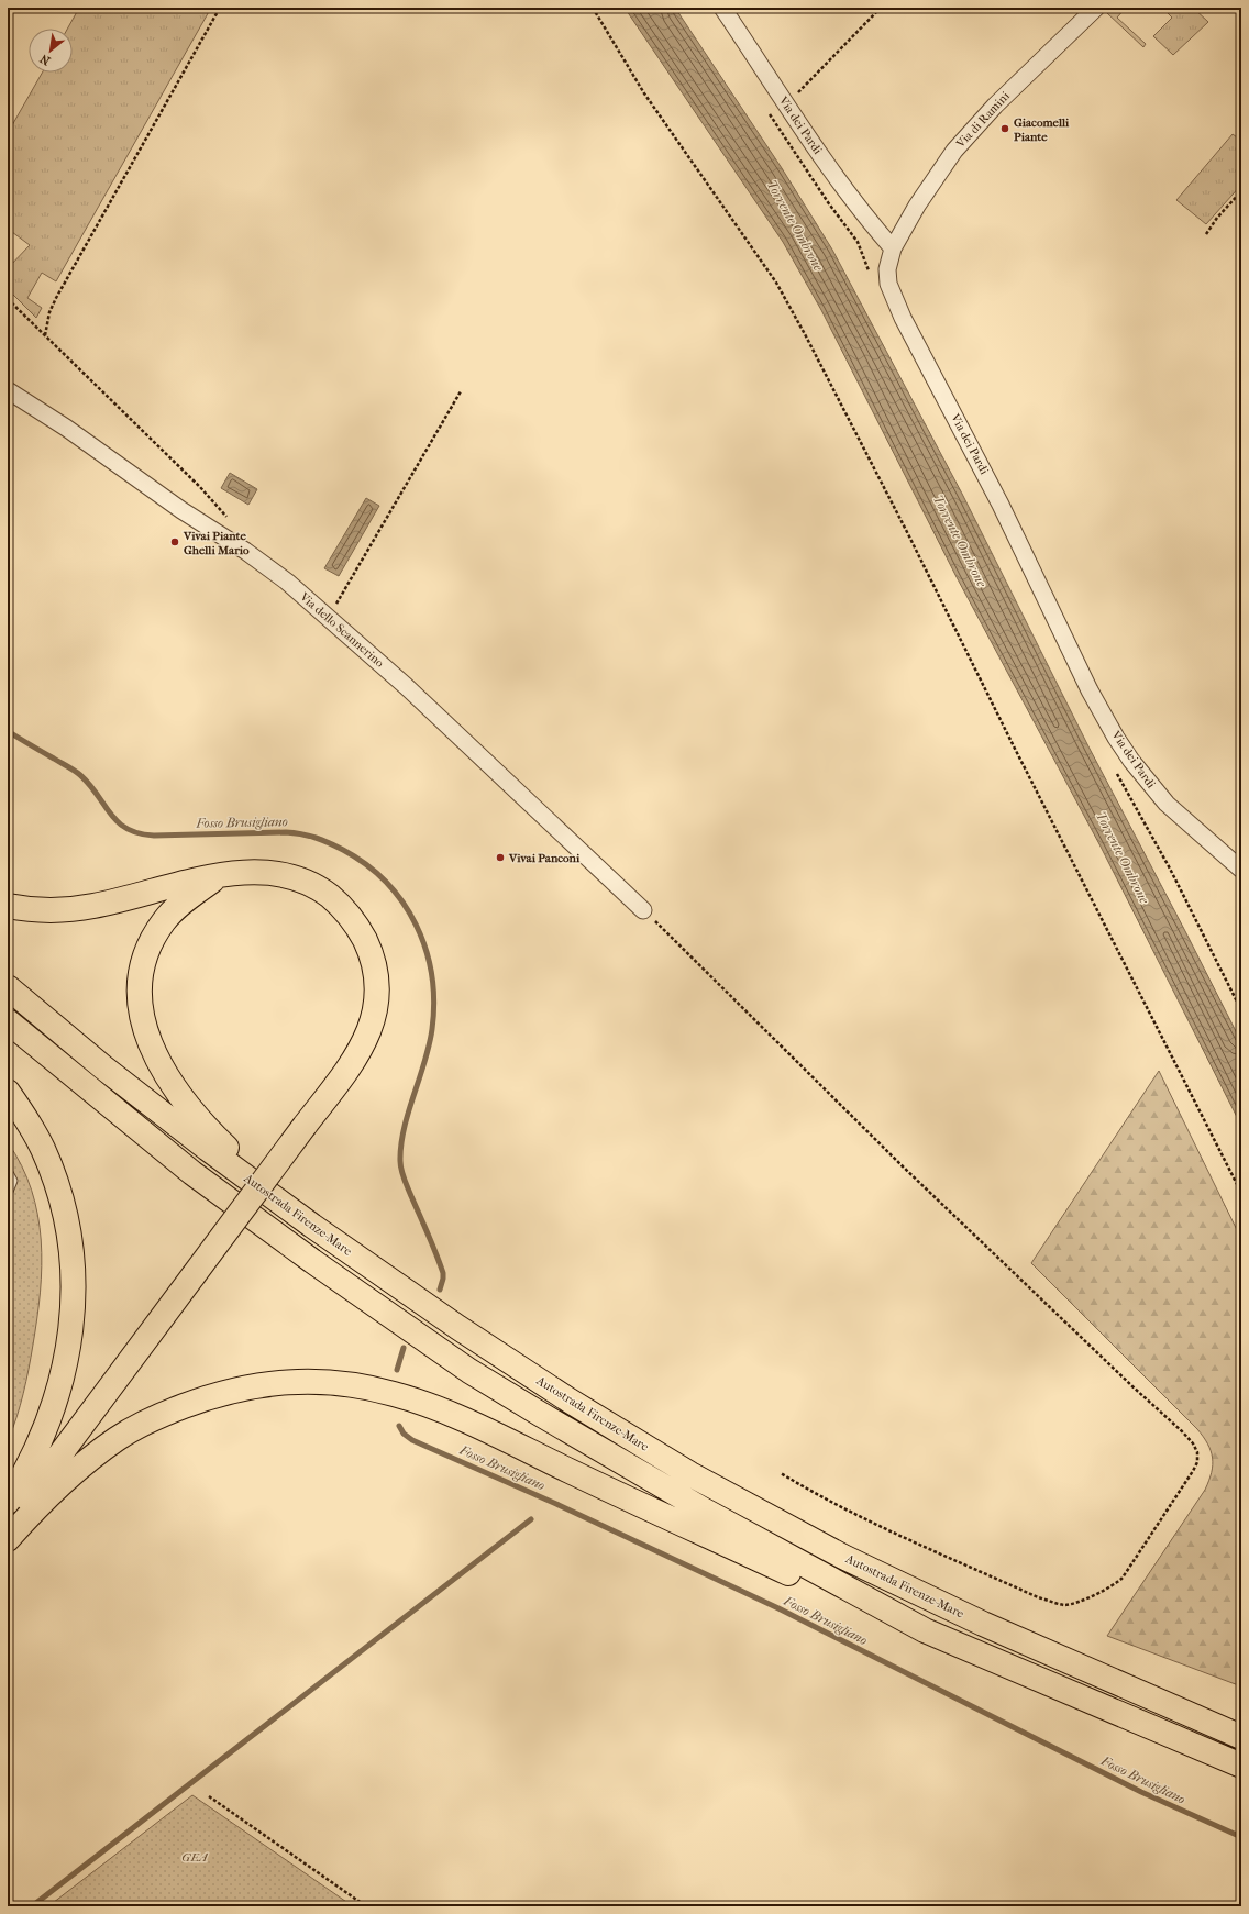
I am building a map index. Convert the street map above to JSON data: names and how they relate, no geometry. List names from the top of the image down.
{
  "streets": {
    "highway": ["Autostrada Firenze-Mare"],
    "street": ["Via di Ramini", "Via dei Pardi", "Via dello Scannerino"]
  },
  "crossings": [
    ["Via di Ramini", "Via dei Pardi"]
  ],
  "water": ["Torrente Ombrone", "Fosso Brusigliano"],
  "parks": ["GEA"],
  "places": ["Giacomelli Piante", "Vivai Piante Ghelli Mario", "Vivai Panconi"],
  "north": "bottom left"
}
